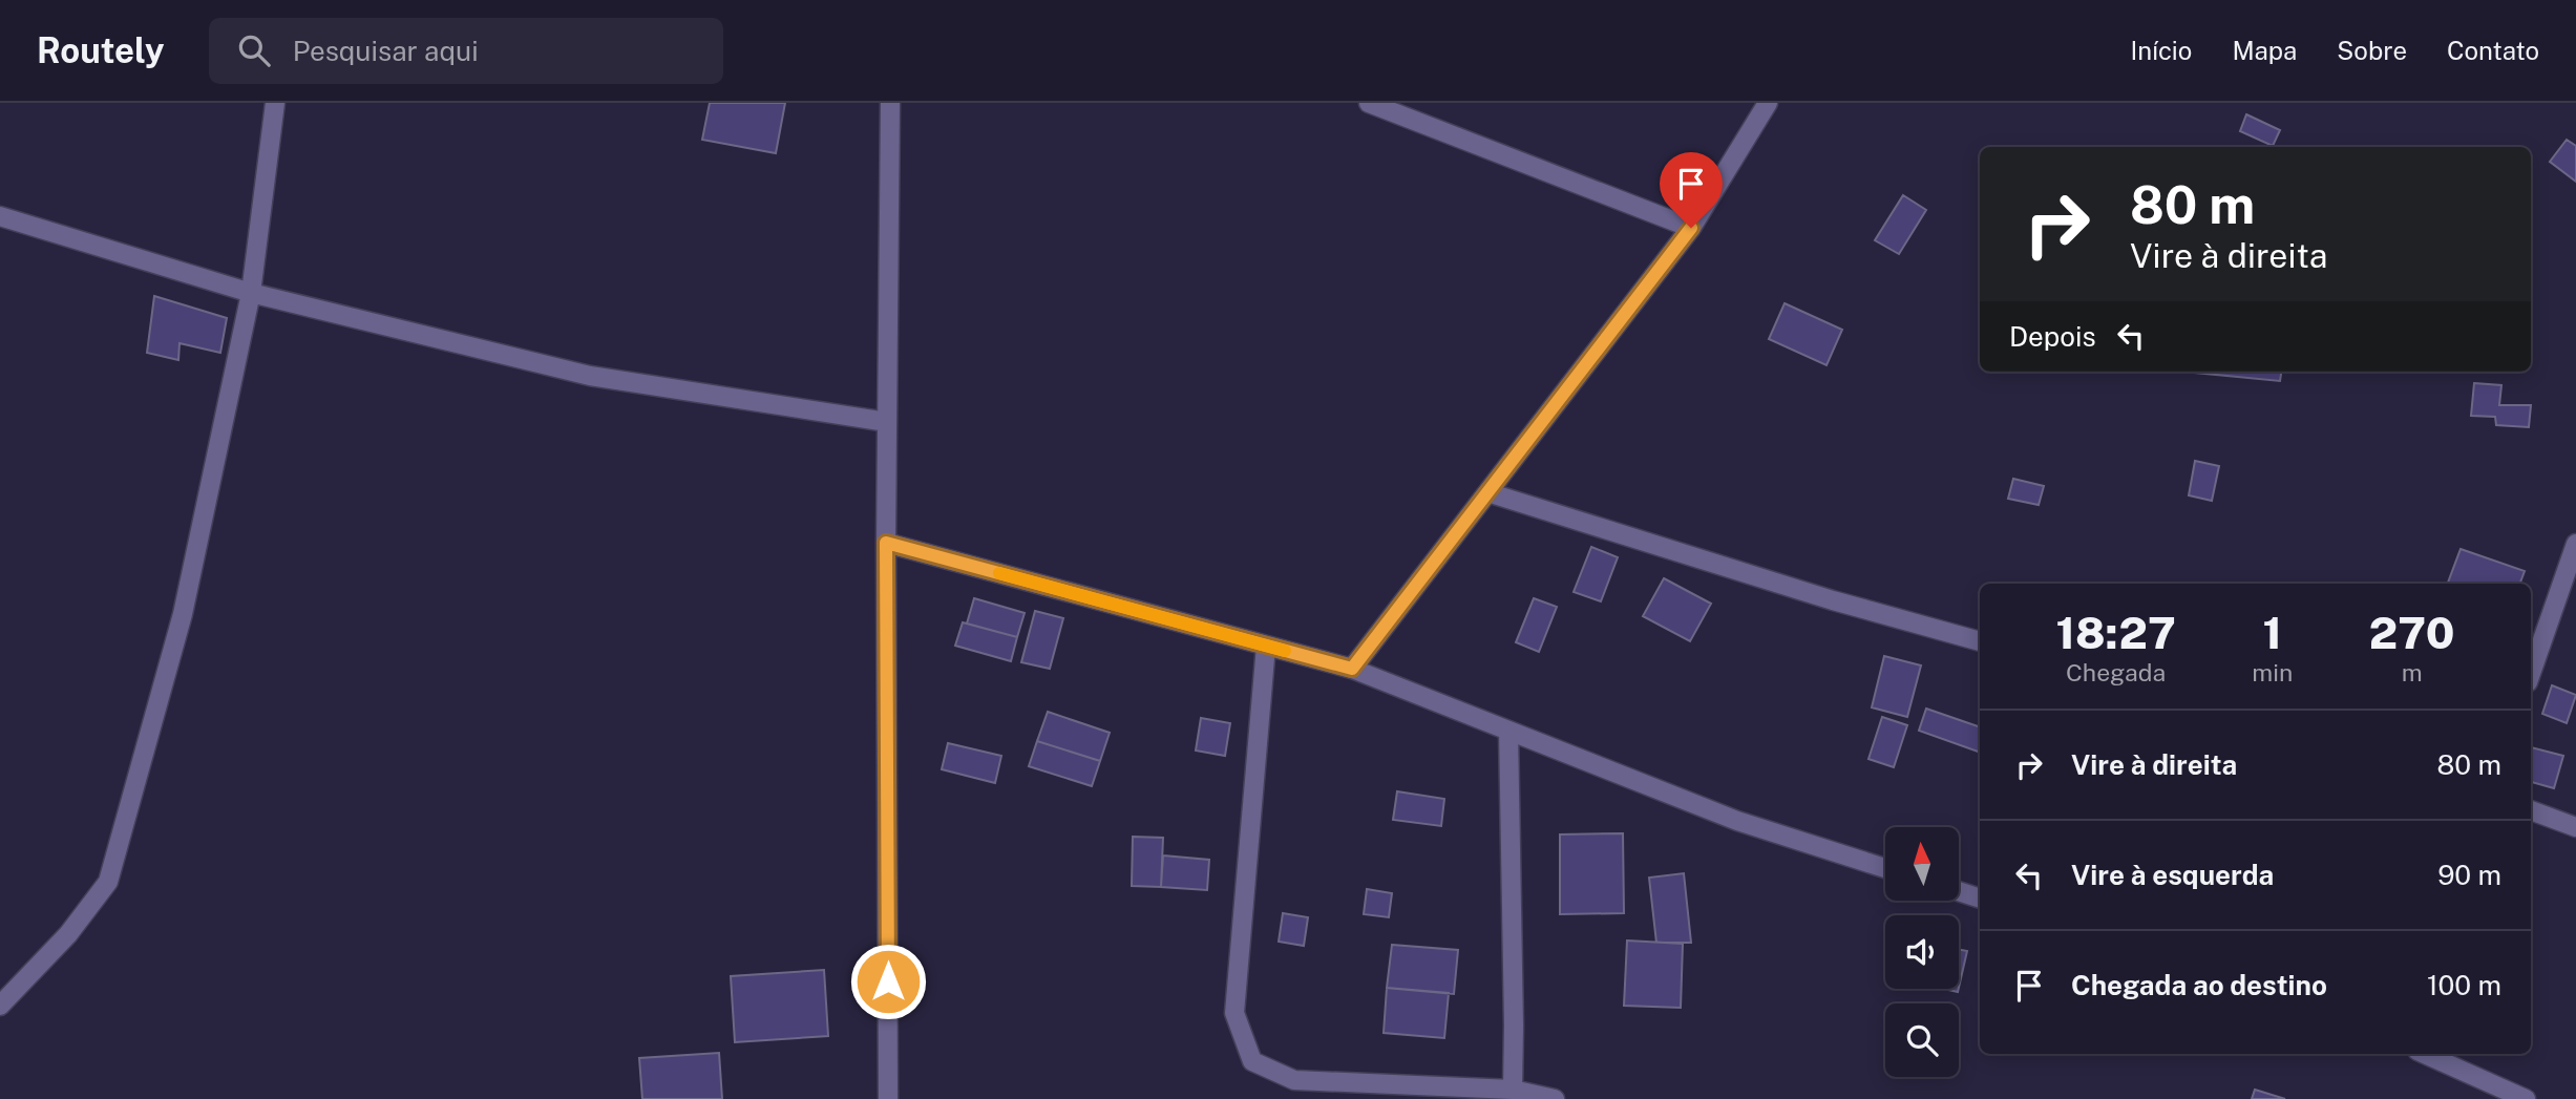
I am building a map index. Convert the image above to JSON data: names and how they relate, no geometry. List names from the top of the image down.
{
  "north": "top",
  "page": {
    "header": "Routely",
    "search": "Pesquisar aqui",
    "nav": [
      "Início",
      "Mapa",
      "Sobre",
      "Contato"
    ],
    "turn": ["80 m", "Vire à direita"],
    "then": "Depois",
    "eta": [
      "18:27",
      "Chegada",
      "1",
      "min",
      "270",
      "m"
    ],
    "list": [
      {
        "name": "Vire à direita",
        "value": "80 m"
      },
      {
        "name": "Vire à esquerda",
        "value": "90 m"
      },
      {
        "name": "Chegada ao destino",
        "value": "100 m"
      }
    ]
  }
}
